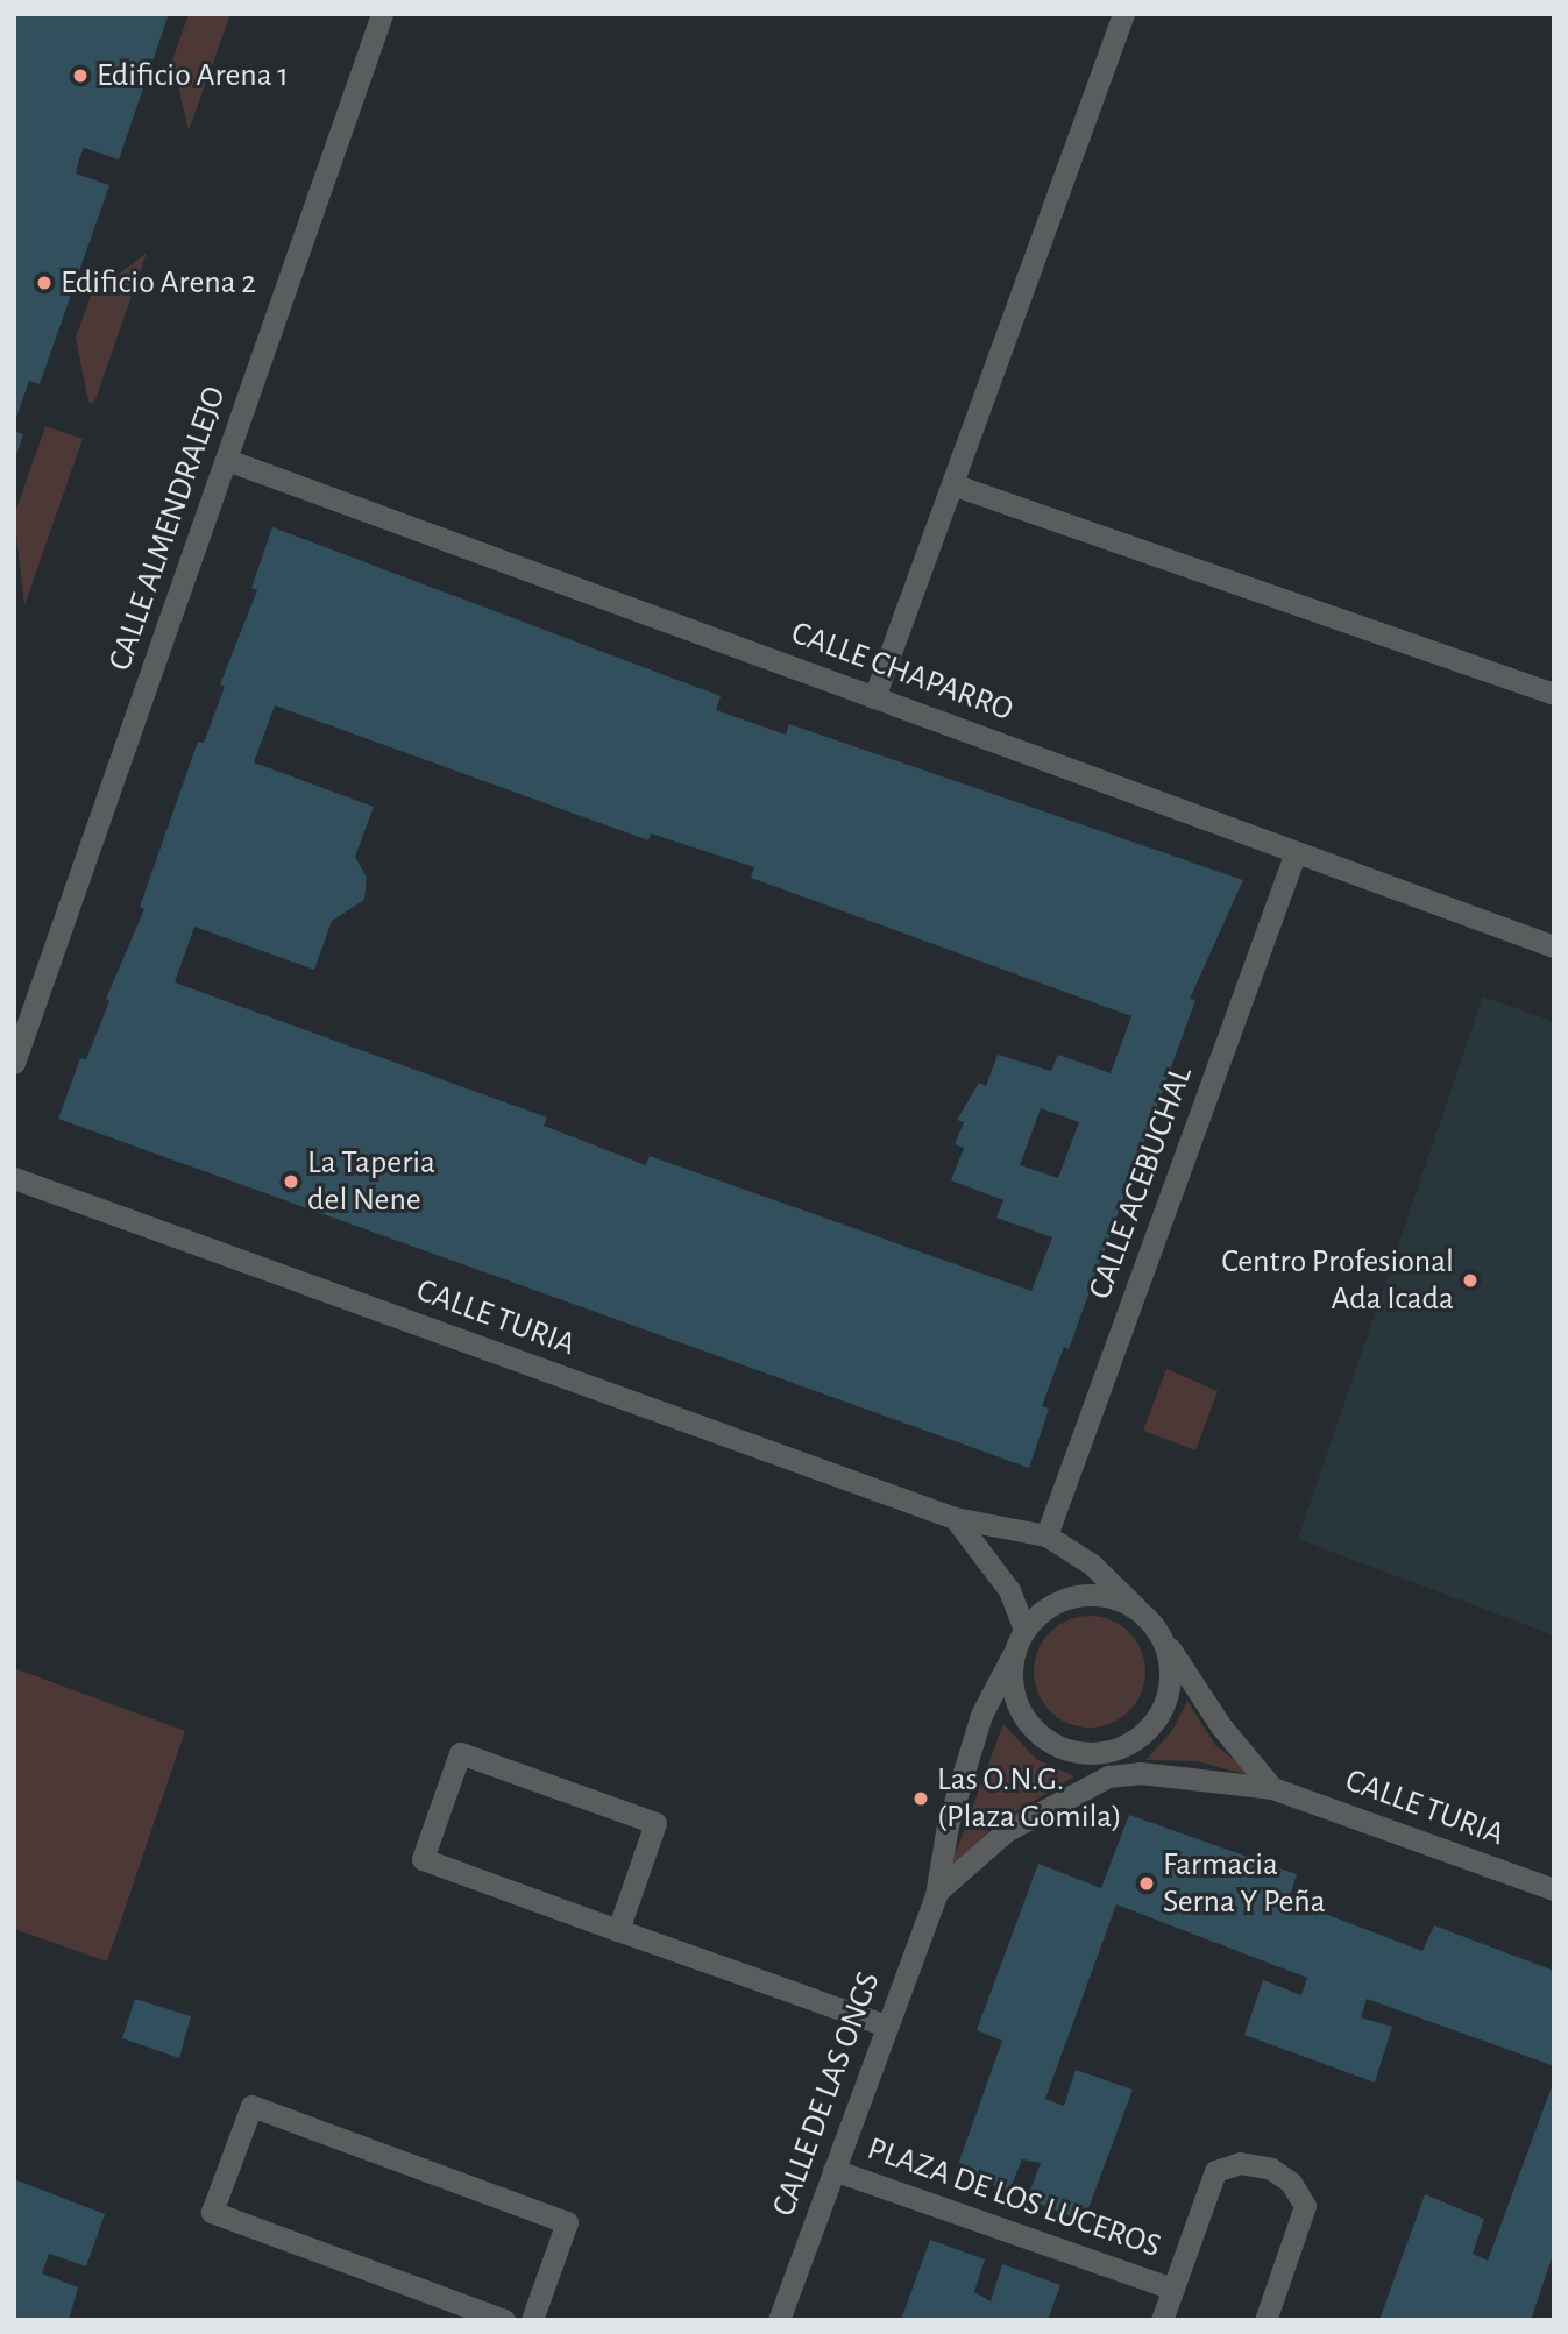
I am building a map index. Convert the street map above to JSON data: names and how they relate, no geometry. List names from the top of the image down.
{
  "streets": {
    "street": [
      "CALLE ALMENDRALEJO",
      "CALLE CHAPARRO",
      "CALLE ACEBUCHAL",
      "CALLE TURIA",
      "CALLE DE LAS ONGS",
      "PLAZA DE LOS LUCEROS"
    ]
  },
  "crossings": [
    ["CALLE ALMENDRALEJO", "CALLE CHAPARRO"],
    ["CALLE CHAPARRO", "CALLE ACEBUCHAL"],
    ["CALLE ACEBUCHAL", "CALLE TURIA"],
    ["CALLE TURIA", "CALLE DE LAS ONGS"],
    ["CALLE DE LAS ONGS", "PLAZA DE LOS LUCEROS"]
  ],
  "places": [
    "Edificio Arena 1",
    "Edificio Arena 2",
    "La Taperia del Nene",
    "Centro Profesional Ada Icada",
    "Las O.N.G. (Plaza Gomila)",
    "Farmacia Serna Y Peña"
  ]
}
